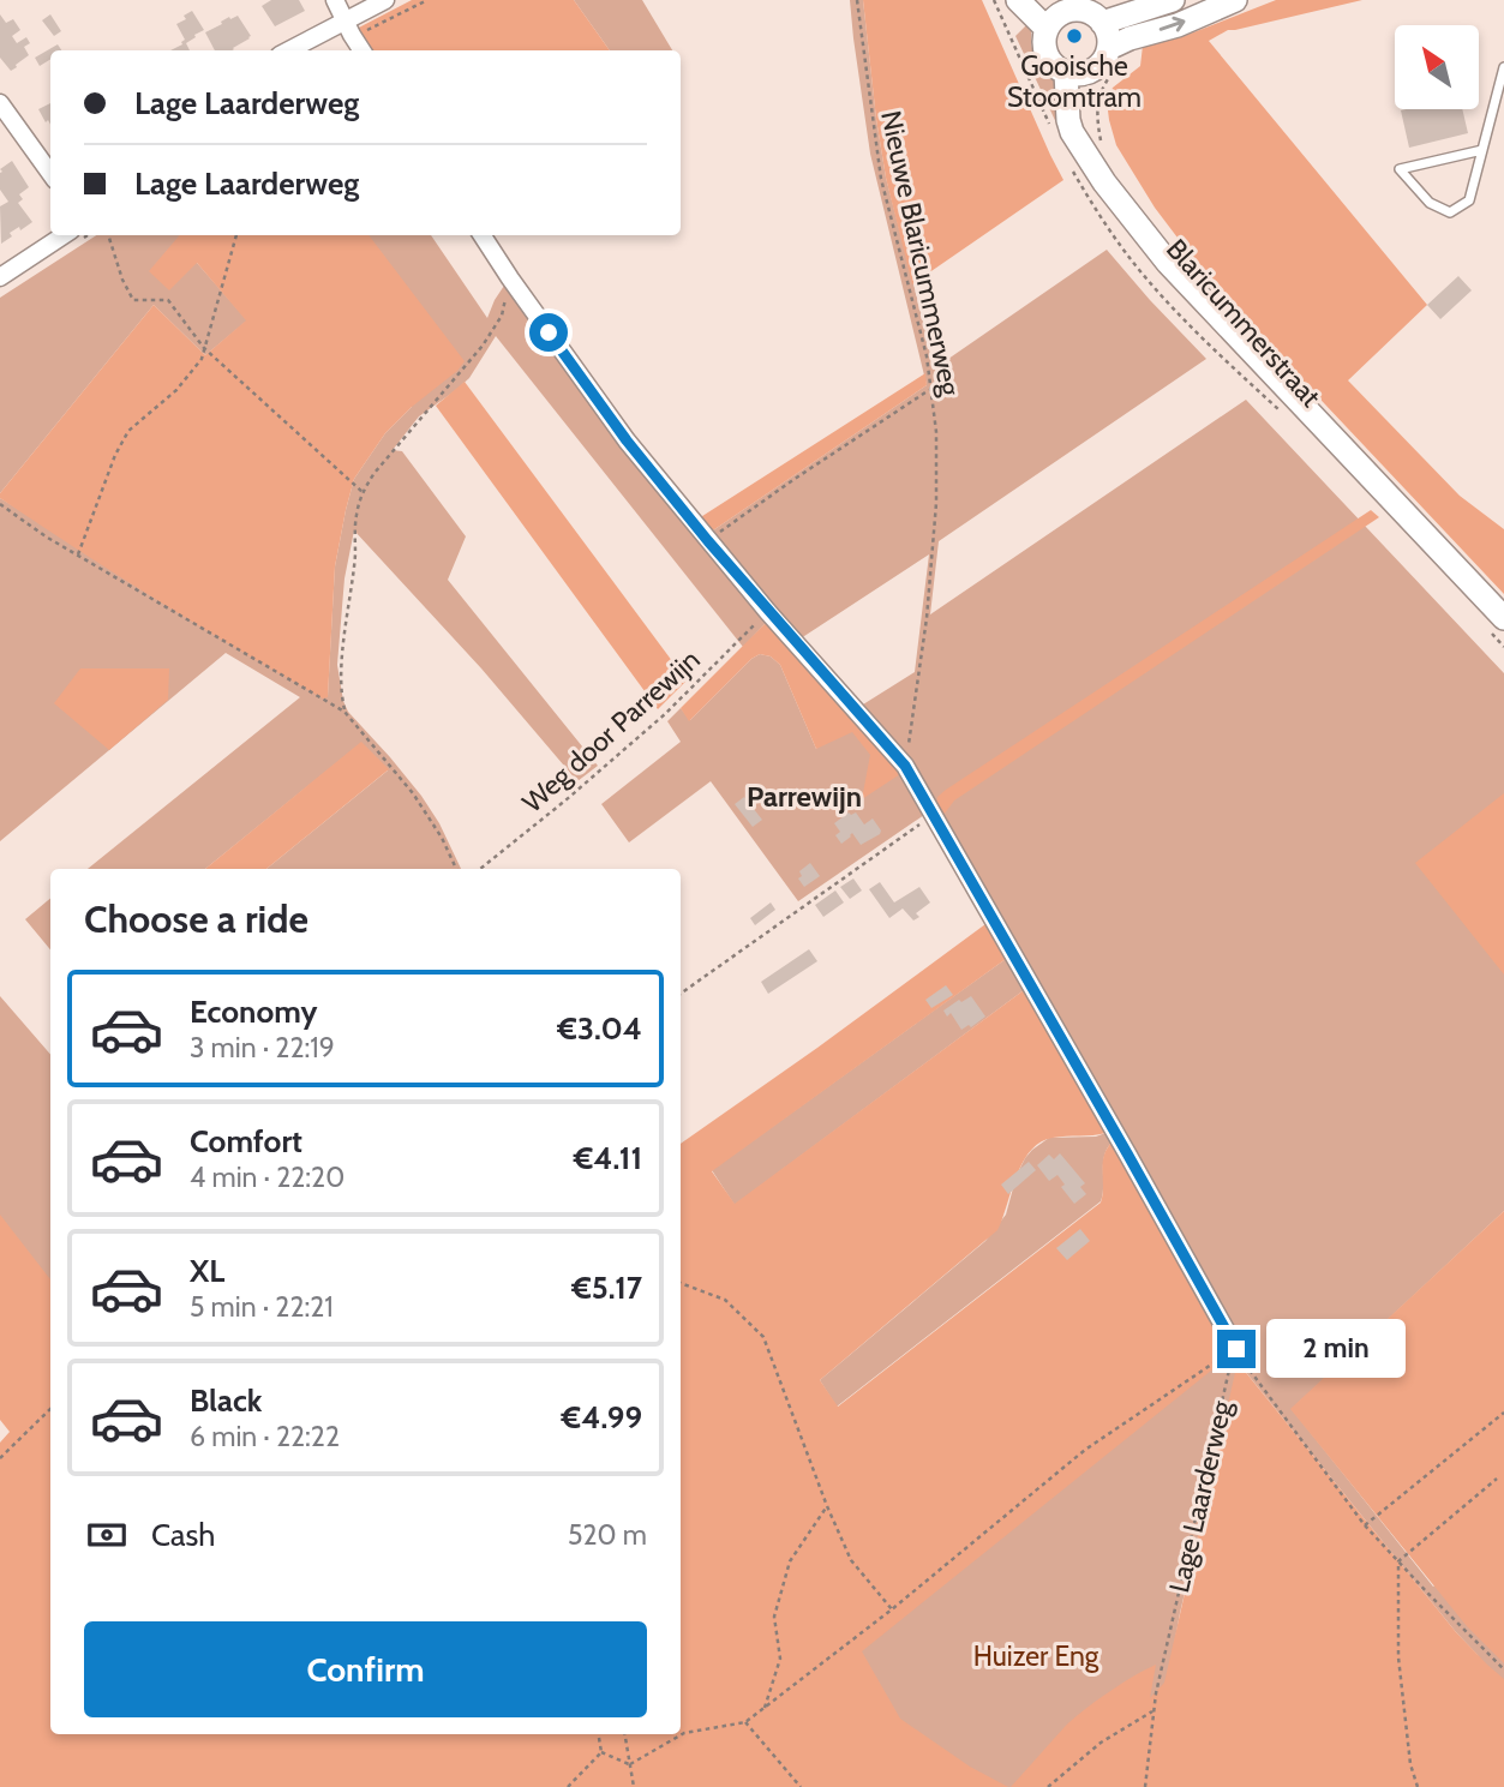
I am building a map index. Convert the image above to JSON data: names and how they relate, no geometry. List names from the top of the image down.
{
  "streets": {
    "main road": ["Blaricummerstraat"],
    "path": ["Nieuwe Blaricummerweg", "Weg door Parrewijn", "Lage Laarderweg"]
  },
  "districts": ["Parrewijn"],
  "parks": ["Huizer Eng"],
  "places": ["Gooische Stoomtram"],
  "north": "top left",
  "page": {
    "banner": ["Lage Laarderweg", "Lage Laarderweg"],
    "heading": "Choose a ride",
    "list": [
      {
        "name": "Economy",
        "note": "3 min · 22:19",
        "value": "€3.04"
      },
      {
        "name": "Comfort",
        "note": "4 min · 22:20",
        "value": "€4.11"
      },
      {
        "name": "XL",
        "note": "5 min · 22:21",
        "value": "€5.17"
      },
      {
        "name": "Black",
        "note": "6 min · 22:22",
        "value": "€4.99"
      }
    ],
    "bubble": "2 min",
    "pay": ["Cash", "520 m"],
    "buttons": "Confirm"
  }
}
